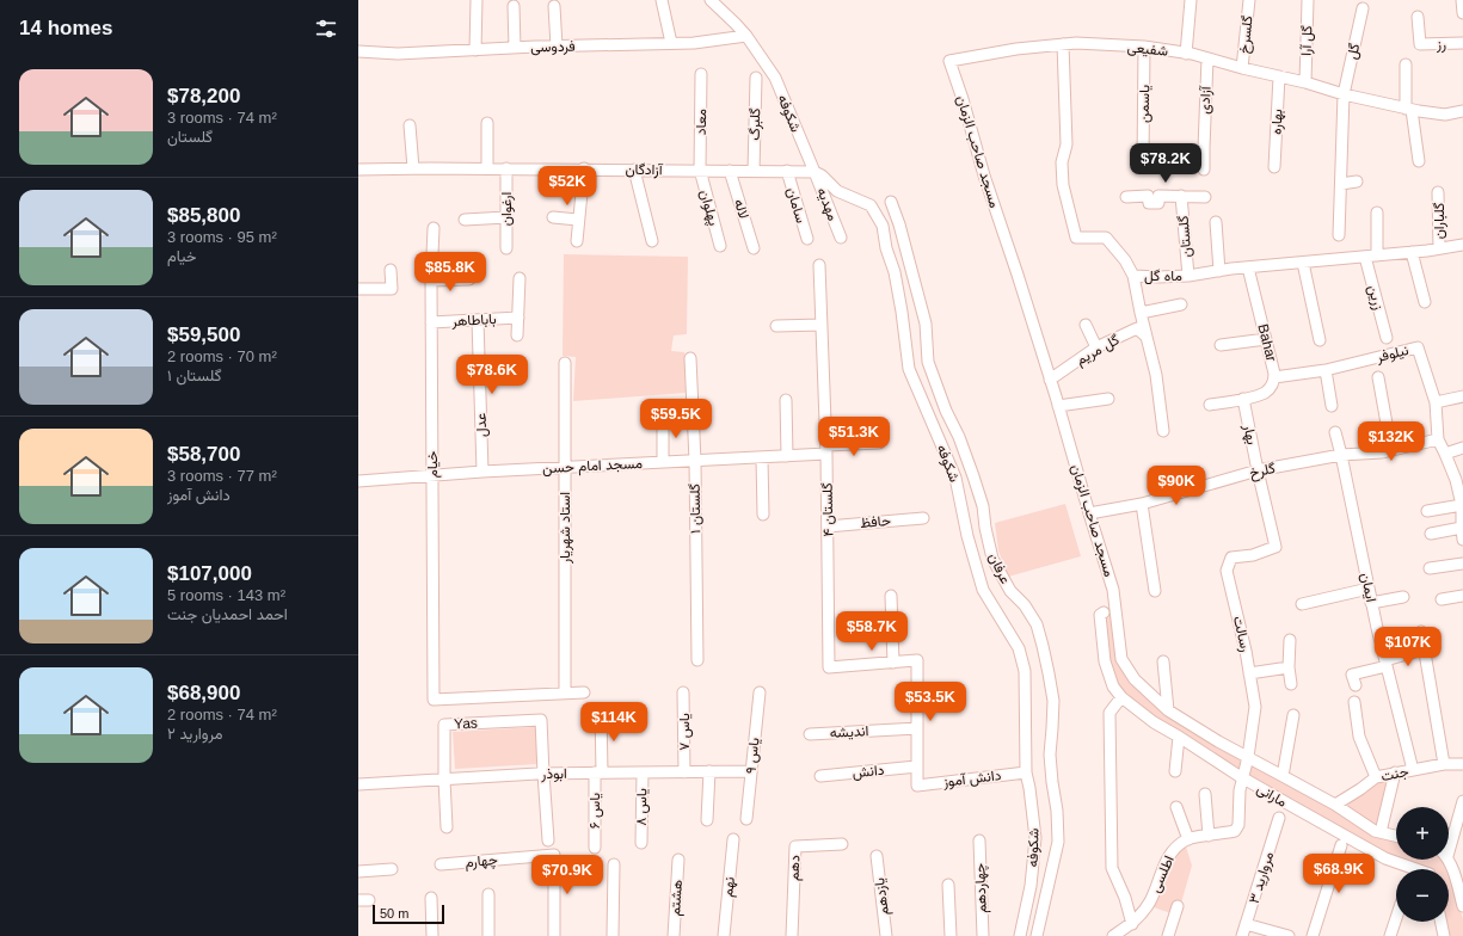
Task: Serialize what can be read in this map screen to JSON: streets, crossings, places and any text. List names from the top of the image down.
{
  "streets": {
    "street": [
      "گلسرخ",
      "گل آرا",
      "رز",
      "فردوسی",
      "شفیعی",
      "گل",
      "آزادی",
      "یاسمن",
      "شکوفه",
      "معاد",
      "بهاره",
      "گلبرگ",
      "مسجد صاحب الزمان",
      "آزادگان",
      "مهدیه",
      "سامان",
      "پهلوان",
      "ارغوان",
      "لاله",
      "گلباران",
      "گلستان",
      "ماه گل",
      "زرین",
      "باباطاهر",
      "Bahar",
      "گل مریم",
      "نیلوفر",
      "عدل",
      "بهار",
      "خیام",
      "مسجد امام حسن",
      "گلرخ",
      "گلستان ۱",
      "گلستان ۴",
      "حافظ",
      "استاد شهریار",
      "عرفان",
      "ایمان",
      "رسالت",
      "Yas",
      "یاس ۷",
      "اندیشه",
      "یاس ۹",
      "دانش",
      "ابوذر",
      "جنت",
      "دانش آموز",
      "مارانی",
      "یاس ۸",
      "یاس ۶",
      "چهارم",
      "دهم",
      "اطلسی",
      "مروارید ۳",
      "نهم",
      "چهاردهم",
      "یازدهم",
      "هشتم"
    ]
  },
  "crossings": [
    ["گلسرخ", "شفیعی"],
    ["گل آرا", "شفیعی"],
    ["فردوسی", "شکوفه"],
    ["شفیعی", "گل"],
    ["شفیعی", "آزادی"],
    ["شفیعی", "یاسمن"],
    ["شفیعی", "بهاره"],
    ["شفیعی", "مسجد صاحب الزمان"],
    ["شفیعی", "ماه گل"],
    ["شکوفه", "آزادگان"],
    ["شکوفه", "مهدیه"],
    ["شکوفه", "دانش آموز"],
    ["معاد", "آزادگان"],
    ["معاد", "پهلوان"],
    ["گلبرگ", "آزادگان"],
    ["مسجد صاحب الزمان", "گل مریم"],
    ["مسجد صاحب الزمان", "گلرخ"],
    ["مسجد صاحب الزمان", "رسالت"],
    ["مسجد صاحب الزمان", "جنت"],
    ["آزادگان", "مهدیه"],
    ["آزادگان", "سامان"],
    ["آزادگان", "پهلوان"],
    ["آزادگان", "ارغوان"],
    ["آزادگان", "لاله"],
    ["گلباران", "ماه گل"],
    ["گلستان", "ماه گل"],
    ["ماه گل", "زرین"],
    ["ماه گل", "Bahar"],
    ["باباطاهر", "عدل"],
    ["باباطاهر", "خیام"],
    ["Bahar", "نیلوفر"],
    ["Bahar", "بهار"],
    ["نیلوفر", "گلرخ"],
    ["عدل", "مسجد امام حسن"],
    ["بهار", "گلرخ"],
    ["بهار", "رسالت"],
    ["خیام", "مسجد امام حسن"],
    ["خیام", "استاد شهریار"],
    ["مسجد امام حسن", "گلستان ۱"],
    ["مسجد امام حسن", "گلستان ۴"],
    ["مسجد امام حسن", "استاد شهریار"],
    ["گلرخ", "ایمان"],
    ["گلستان ۴", "حافظ"],
    ["ایمان", "جنت"],
    ["Yas", "ابوذر"],
    ["یاس ۷", "ابوذر"],
    ["یاس ۹", "ابوذر"],
    ["دانش", "دانش آموز"],
    ["ابوذر", "یاس ۸"],
    ["ابوذر", "یاس ۶"]
  ],
  "scale_bar": "50 m",
  "page": {
    "heading": "14 homes",
    "list": [
      {
        "name": "$78,200",
        "note": "3 rooms · 74 m² · گلستان"
      },
      {
        "name": "$85,800",
        "note": "3 rooms · 95 m² · خیام"
      },
      {
        "name": "$59,500",
        "note": "2 rooms · 70 m² · گلستان ۱"
      },
      {
        "name": "$58,700",
        "note": "3 rooms · 77 m² · دانش آموز"
      },
      {
        "name": "$107,000",
        "note": "5 rooms · 143 m² · احمد احمدیان جنت"
      },
      {
        "name": "$68,900",
        "note": "2 rooms · 74 m² · مروارید ۲"
      }
    ],
    "price": [
      "$78.2K",
      "$52K",
      "$85.8K",
      "$78.6K",
      "$59.5K",
      "$51.3K",
      "$132K",
      "$90K",
      "$58.7K",
      "$107K",
      "$53.5K",
      "$114K",
      "$68.9K",
      "$70.9K"
    ],
    "map_buttons": ["+", "−"],
    "scale": "50 m"
  }
}
